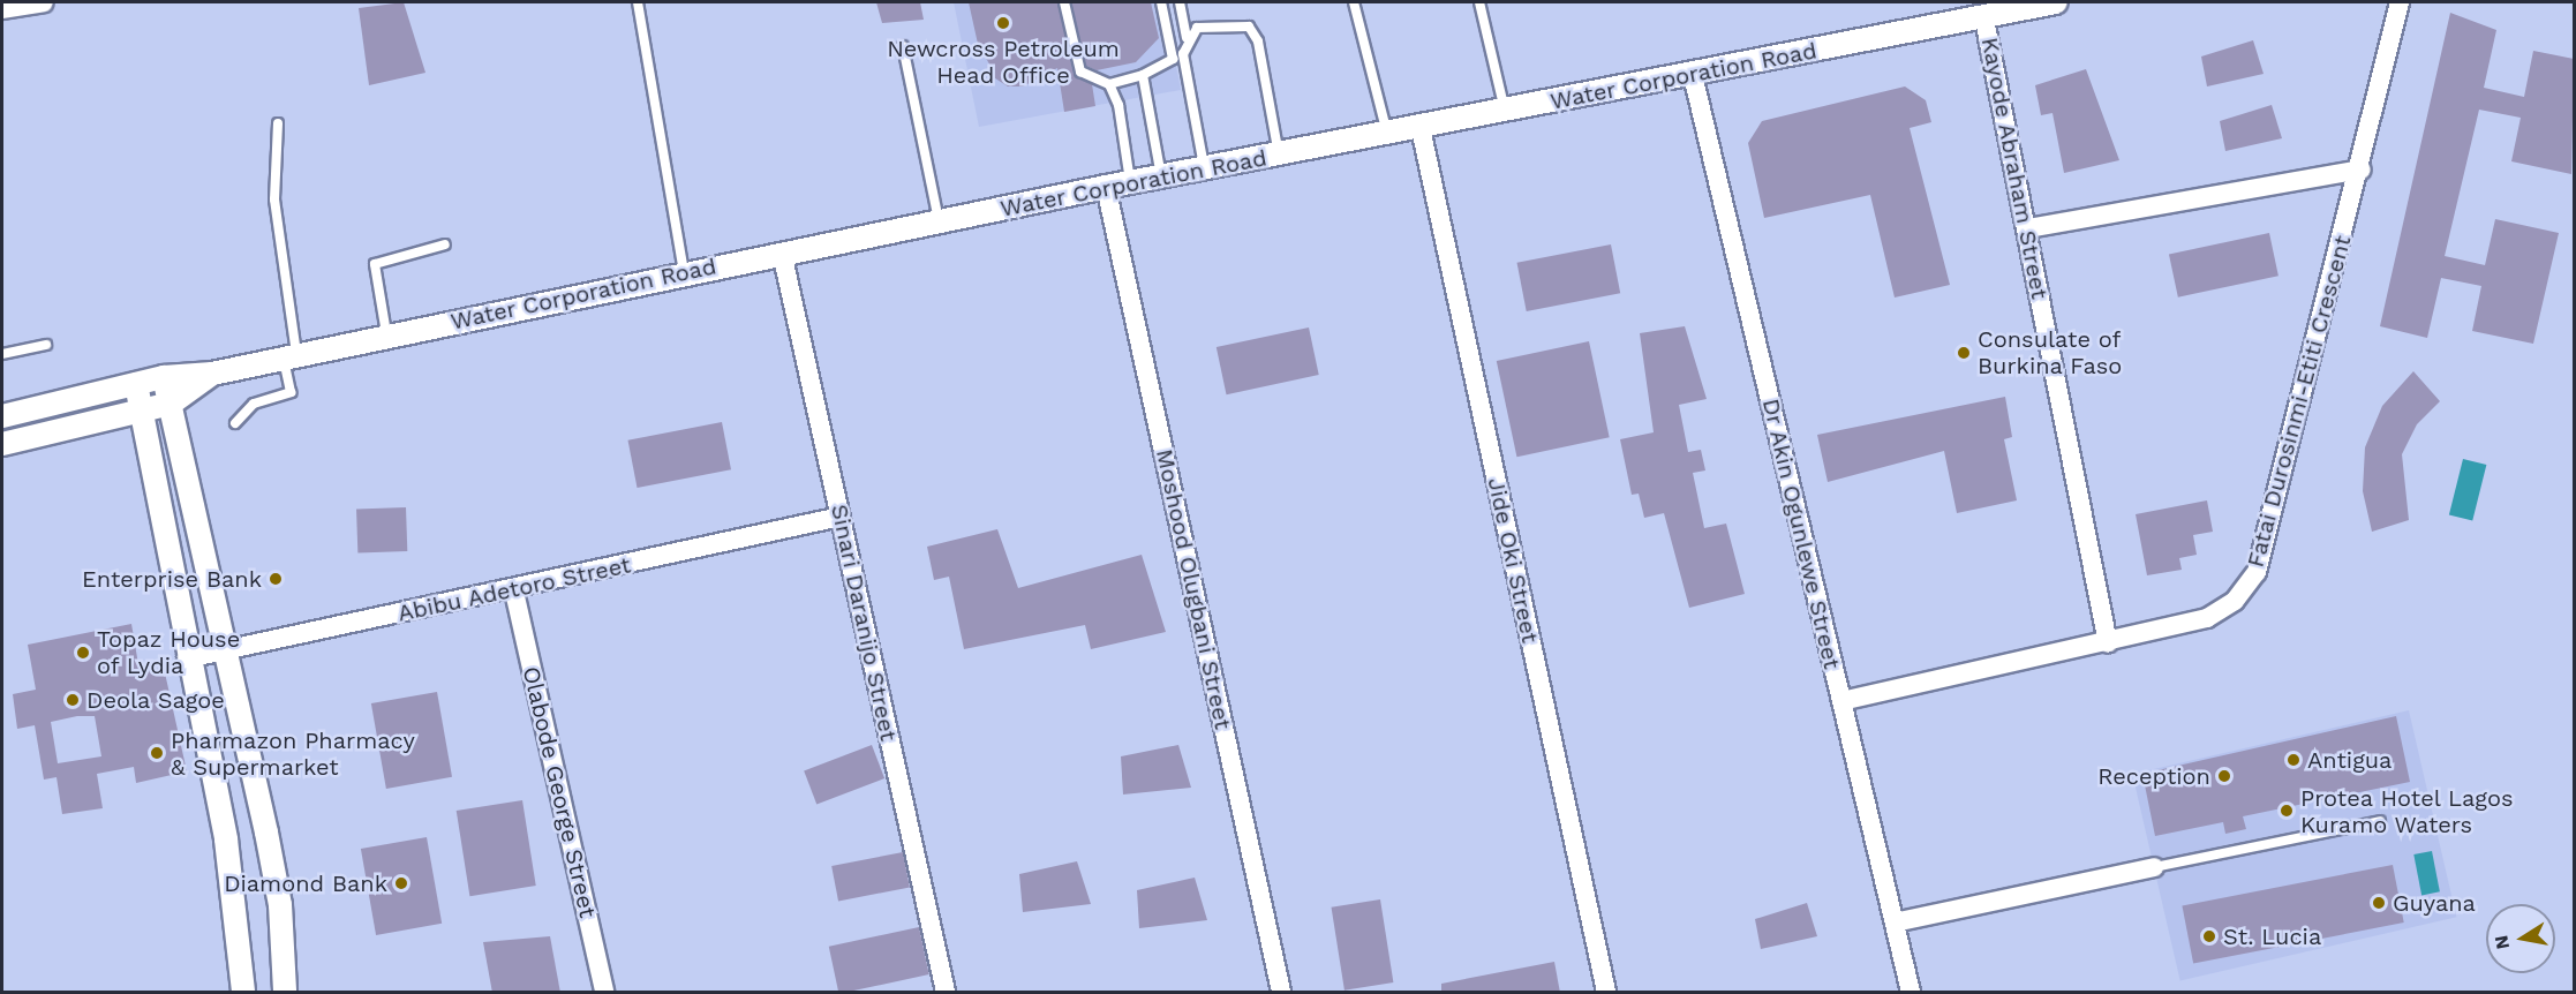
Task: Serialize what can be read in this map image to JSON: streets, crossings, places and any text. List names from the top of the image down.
{
  "streets": {
    "street": [
      "Water Corporation Road",
      "Kayode Abraham Street",
      "Fatai Durosinmi-Etiti Crescent",
      "Dr Akin Ogunlewe Street",
      "Jide Oki Street",
      "Abibu Adetoro Street",
      "Moshood Olugbani Street",
      "Sinari Daranijo Street",
      "Olabode George Street"
    ]
  },
  "crossings": [
    ["Water Corporation Road", "Kayode Abraham Street"],
    ["Water Corporation Road", "Dr Akin Ogunlewe Street"],
    ["Water Corporation Road", "Jide Oki Street"],
    ["Water Corporation Road", "Moshood Olugbani Street"],
    ["Water Corporation Road", "Sinari Daranijo Street"],
    ["Kayode Abraham Street", "Fatai Durosinmi-Etiti Crescent"],
    ["Fatai Durosinmi-Etiti Crescent", "Dr Akin Ogunlewe Street"],
    ["Abibu Adetoro Street", "Sinari Daranijo Street"],
    ["Abibu Adetoro Street", "Olabode George Street"]
  ],
  "places": [
    "Newcross Petroleum Head Office",
    "Consulate of Burkina Faso",
    "Enterprise Bank",
    "Topaz House of Lydia",
    "Deola Sagoe",
    "Pharmazon Pharmacy & Supermarket",
    "Antigua",
    "Reception",
    "Protea Hotel Lagos Kuramo Waters",
    "Diamond Bank",
    "Guyana",
    "St. Lucia"
  ],
  "north": "left"
}
